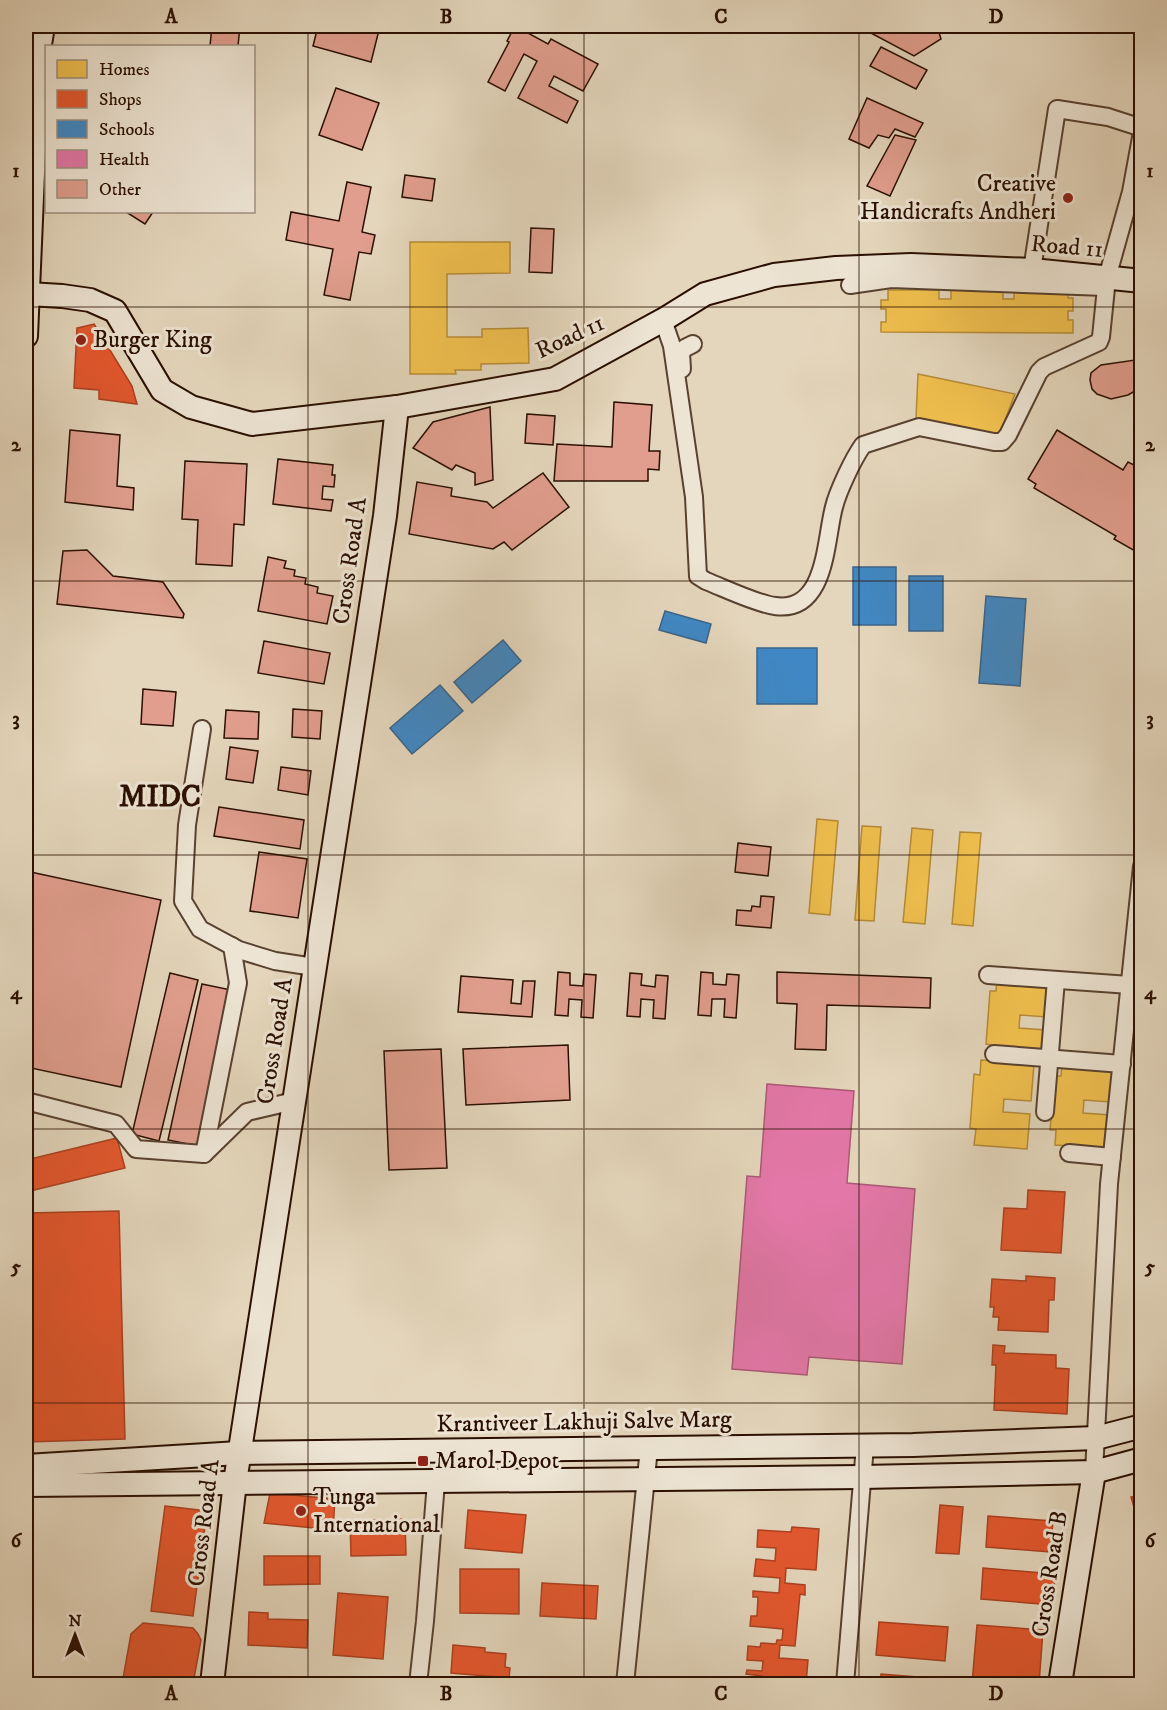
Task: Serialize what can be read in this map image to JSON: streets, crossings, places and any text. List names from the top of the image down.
{
  "streets": {
    "street": [
      "Road 11",
      "Cross Road A",
      "Krantiveer Lakhuji Salve Marg",
      "Cross Road B"
    ]
  },
  "crossings": [
    ["Road 11", "Cross Road A"],
    ["Cross Road A", "Krantiveer Lakhuji Salve Marg"]
  ],
  "districts": ["MIDC"],
  "places": {
    "other": ["Creative Handicrafts Andheri", "Burger King", "Tunga International"],
    "transit": ["Marol Depot"]
  },
  "legend": [
    "Homes",
    "Shops",
    "Schools",
    "Health",
    "Other"
  ],
  "north": "top",
  "grid": {
    "columns": [
      "A",
      "B",
      "C",
      "D"
    ],
    "rows": [
      "1",
      "2",
      "3",
      "4",
      "5",
      "6"
    ]
  }
}
